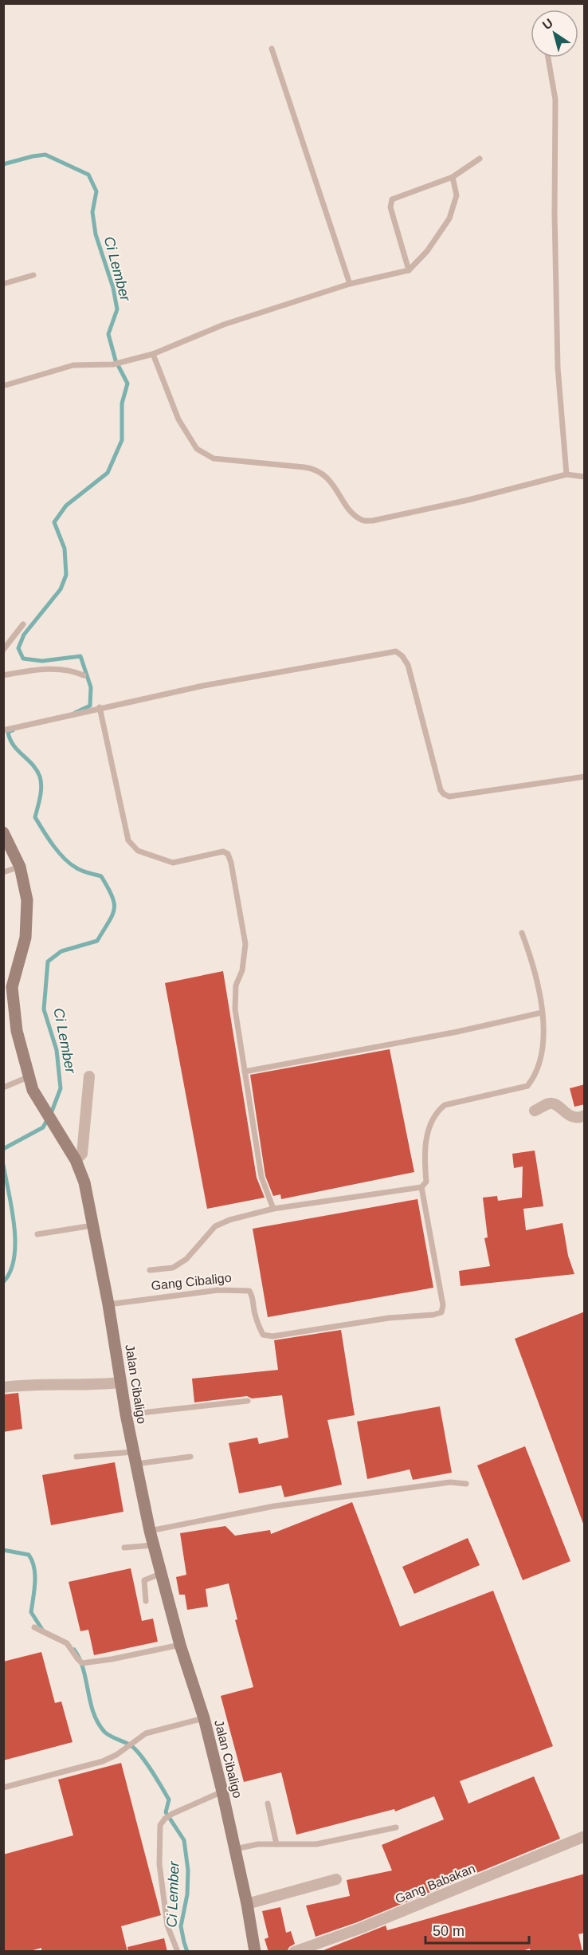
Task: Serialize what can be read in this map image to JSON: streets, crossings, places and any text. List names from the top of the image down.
{
  "streets": {
    "main road": ["Jalan Cibaligo"],
    "street": ["Gang Babakan"],
    "lane": ["Gang Cibaligo"]
  },
  "crossings": [
    ["Gang Cibaligo", "Jalan Cibaligo"]
  ],
  "water": ["Ci Lember"],
  "scale_bar": "50 m",
  "north": "top left"
}
